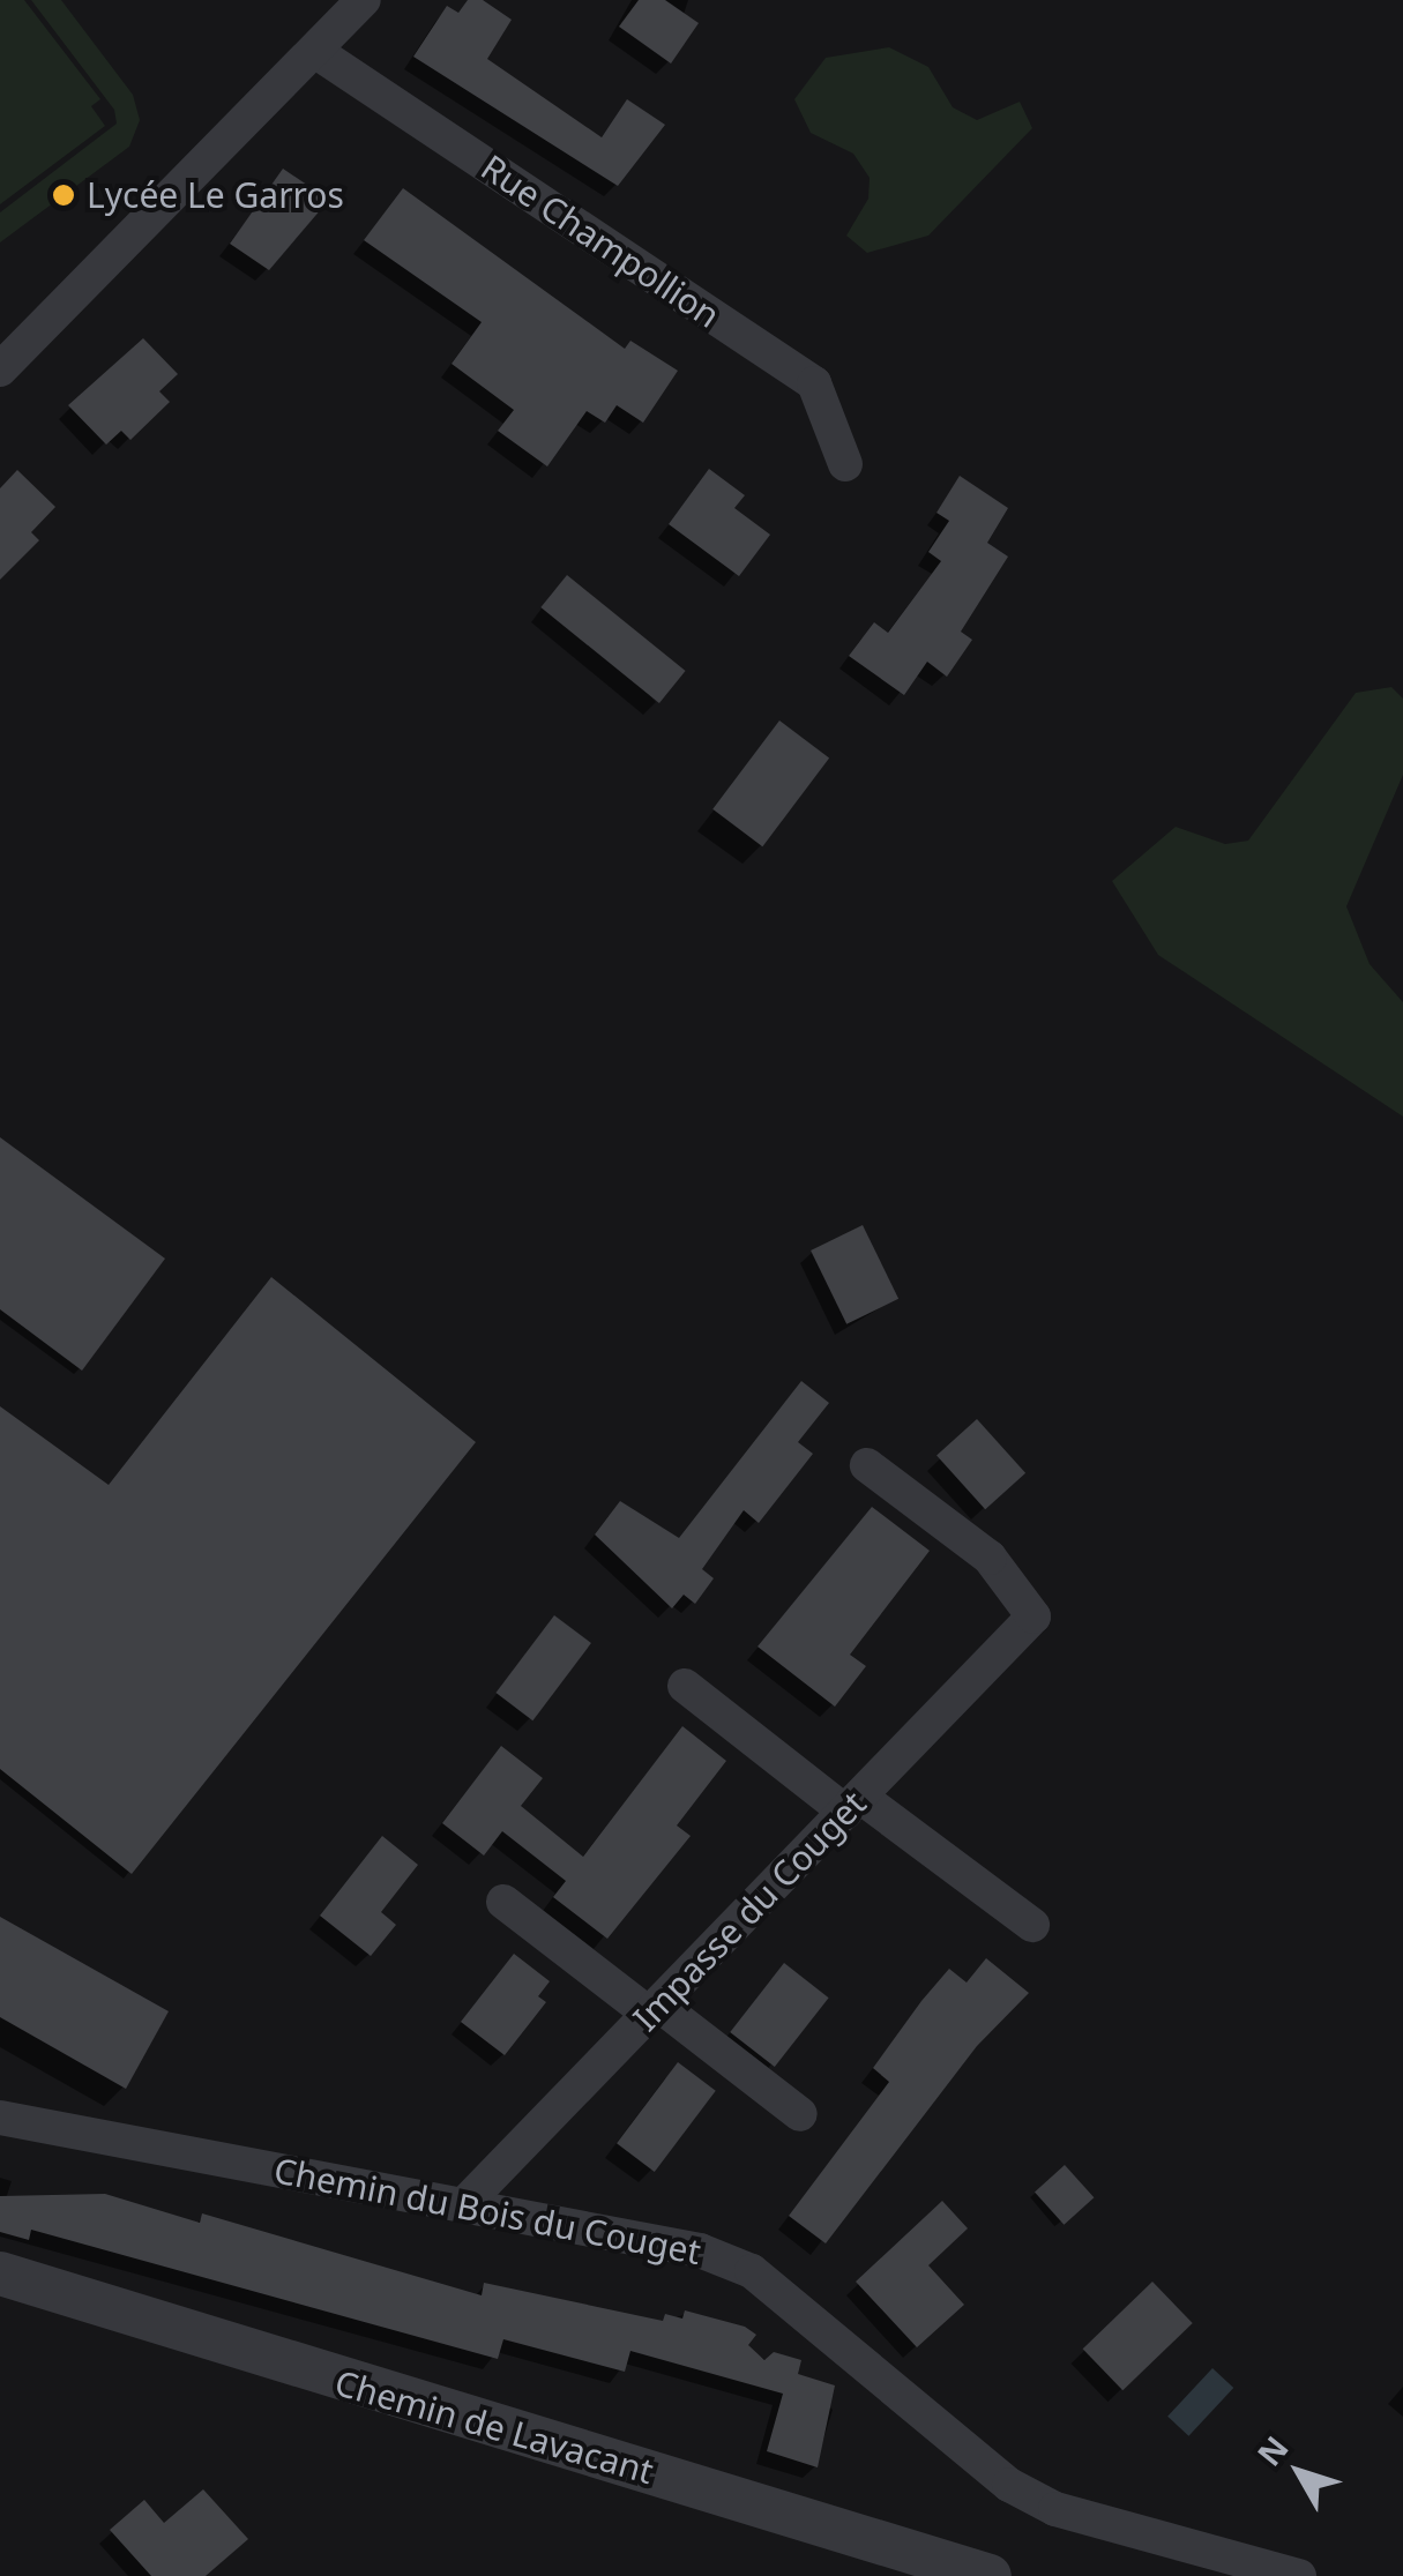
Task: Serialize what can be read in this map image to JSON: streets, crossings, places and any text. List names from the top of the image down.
{
  "streets": {
    "street": [
      "Rue Champollion",
      "Impasse du Couget",
      "Chemin du Bois du Couget",
      "Chemin de Lavacant"
    ]
  },
  "crossings": [
    ["Impasse du Couget", "Chemin du Bois du Couget"]
  ],
  "places": ["Lycée Le Garros"],
  "north": "top left"
}
